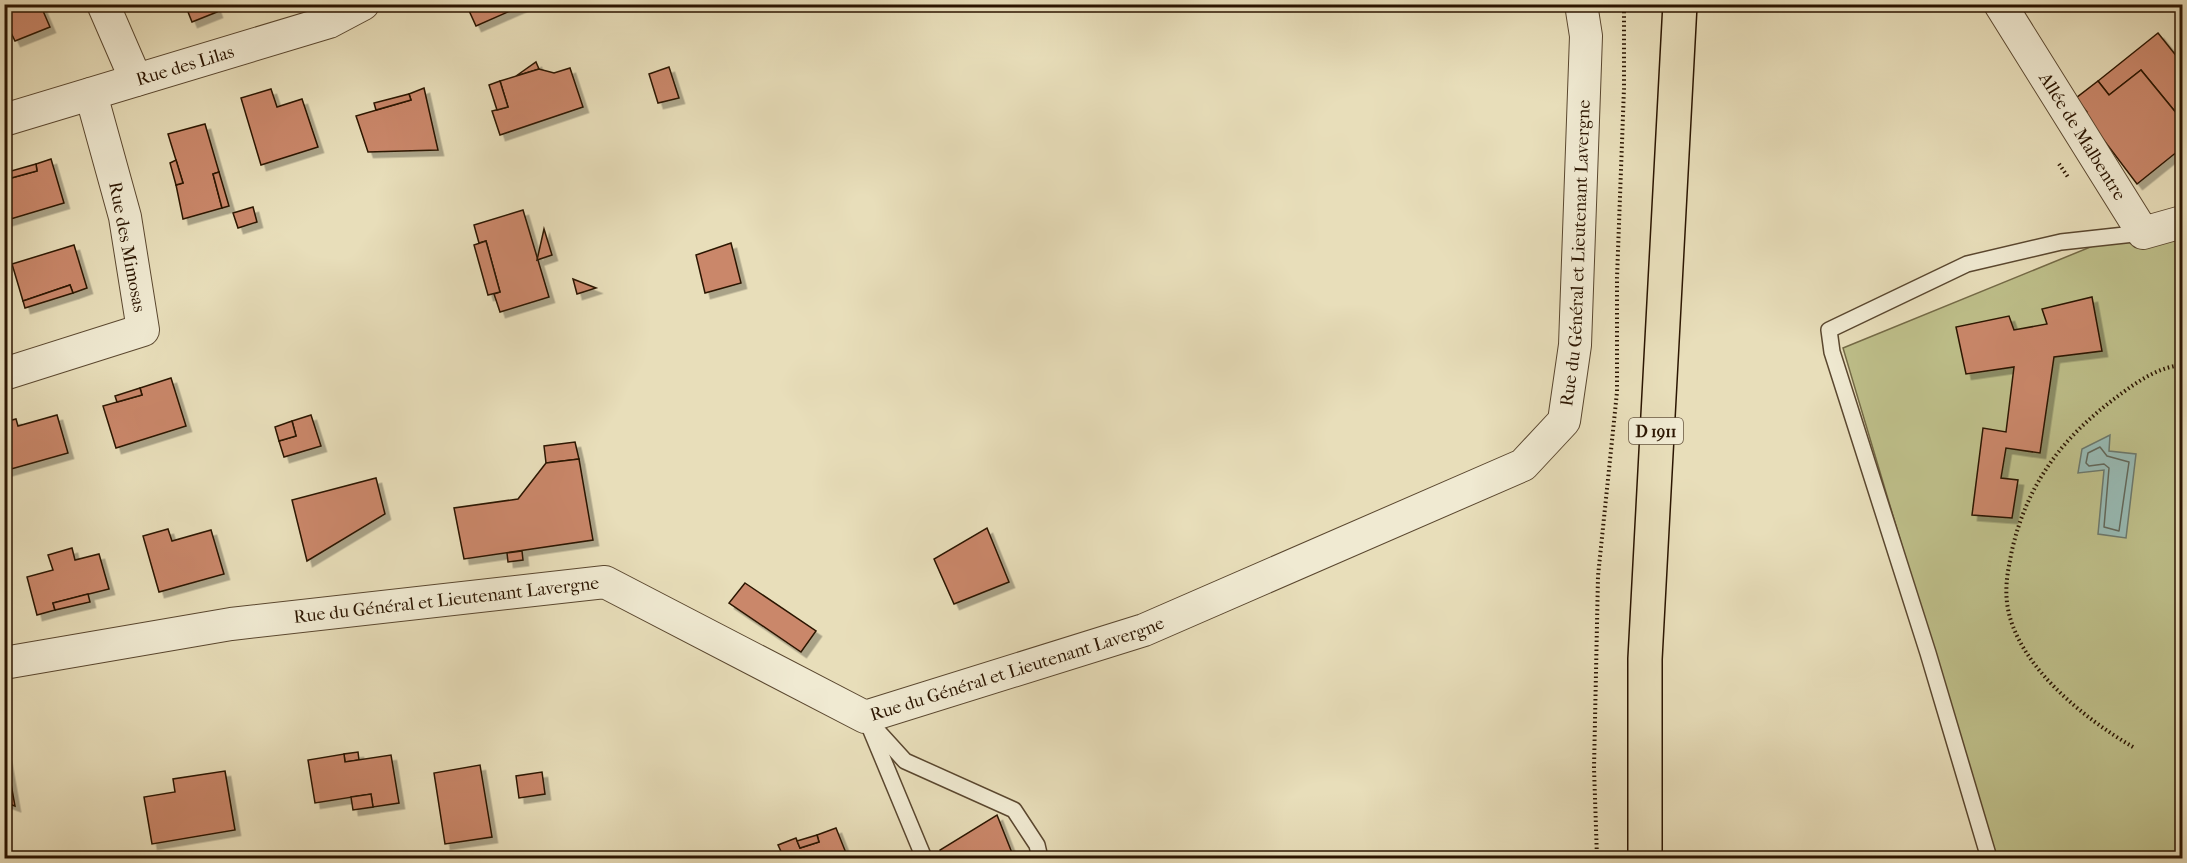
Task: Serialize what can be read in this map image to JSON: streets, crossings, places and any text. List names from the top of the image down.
{
  "streets": {
    "main road": ["D 1911"],
    "street": [
      "Rue des Lilas",
      "Allée de Malbentre",
      "Rue des Mimosas",
      "Rue du Général et Lieutenant Lavergne"
    ]
  },
  "crossings": [
    ["Rue des Lilas", "Rue des Mimosas"]
  ]
}
